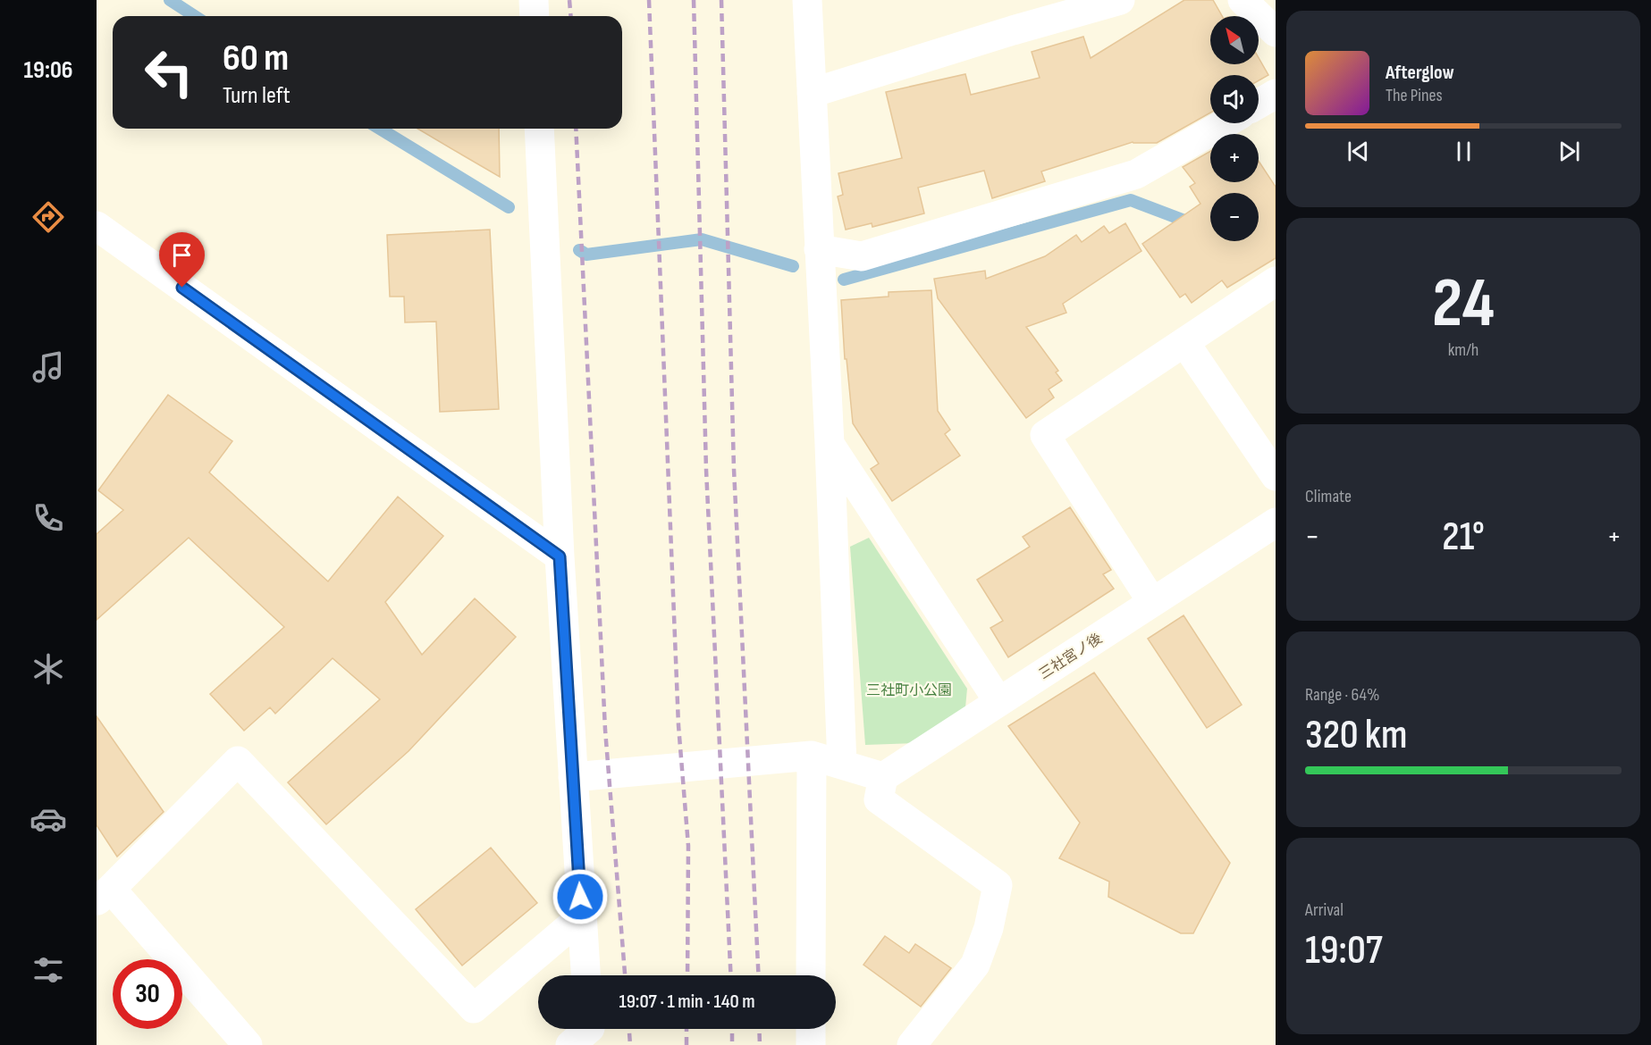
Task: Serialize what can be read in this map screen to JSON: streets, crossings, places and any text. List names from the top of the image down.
{
  "streets": {
    "street": ["三社宮ノ後"]
  },
  "parks": ["三社町小公園"],
  "north": "top left",
  "page": {
    "tabs": "19:06",
    "map_buttons": ["+", "−"],
    "turn": ["60 m", "Turn left"],
    "song": ["Afterglow", "The Pines"],
    "tile": [
      ["24", "km/h"],
      "Climate",
      ["Range · 64%", "320 km"],
      ["Arrival", "19:07"]
    ],
    "heat": ["−", "21°", "+"],
    "limit": "30",
    "trip": "19:07 · 1 min · 140 m"
  }
}
